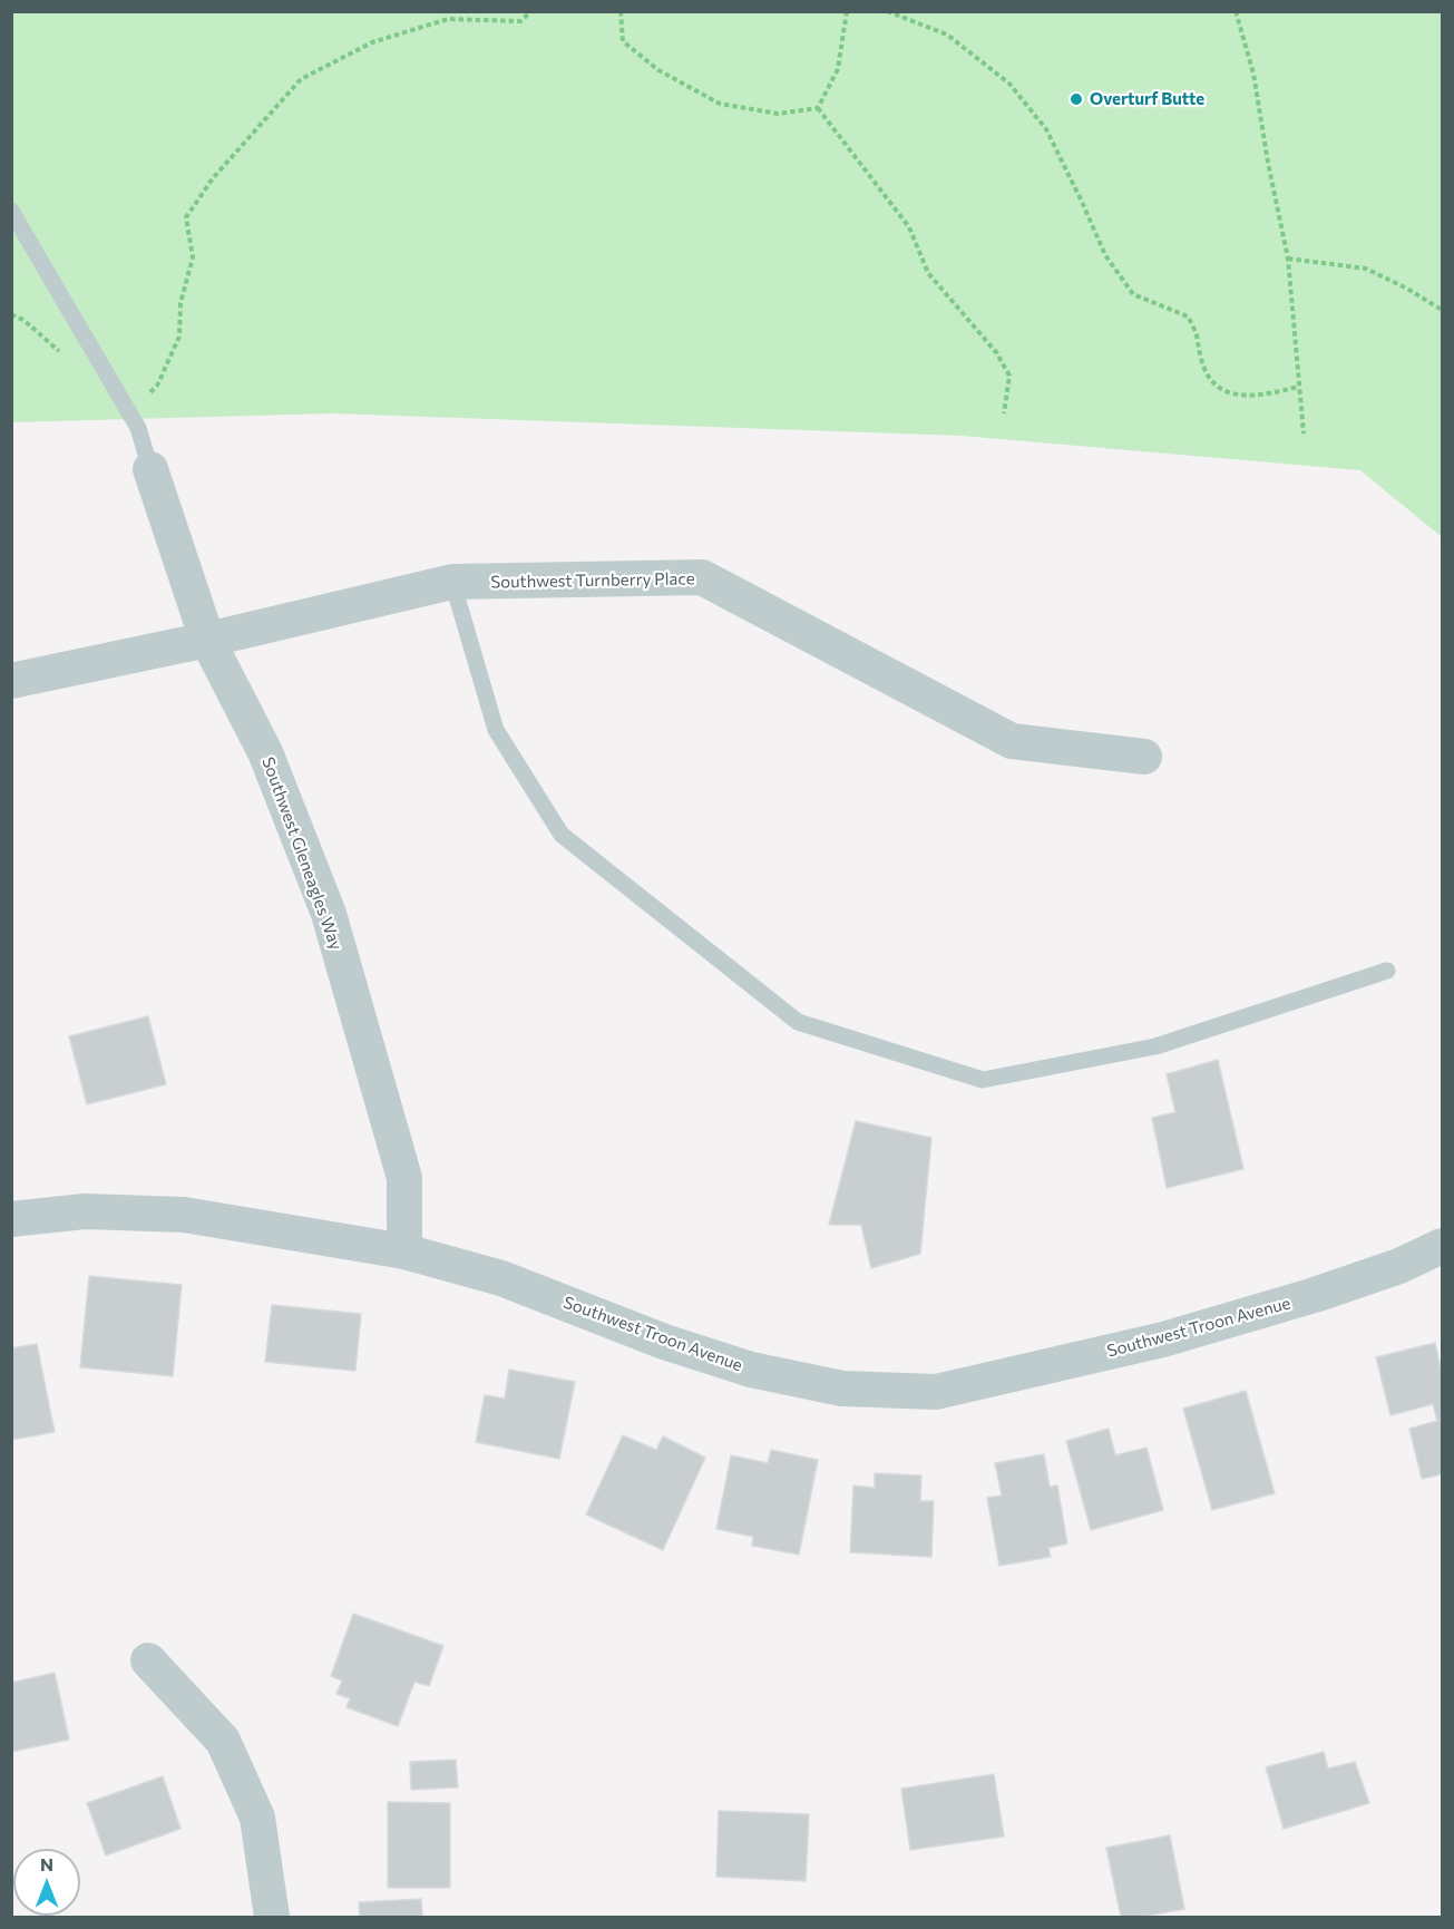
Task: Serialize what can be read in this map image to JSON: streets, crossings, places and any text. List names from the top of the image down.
{
  "streets": {
    "street": ["Southwest Turnberry Place", "Southwest Gleneagles Way", "Southwest Troon Avenue"]
  },
  "crossings": [
    ["Southwest Turnberry Place", "Southwest Gleneagles Way"],
    ["Southwest Gleneagles Way", "Southwest Troon Avenue"]
  ],
  "places": ["Overturf Butte"],
  "north": "top"
}
